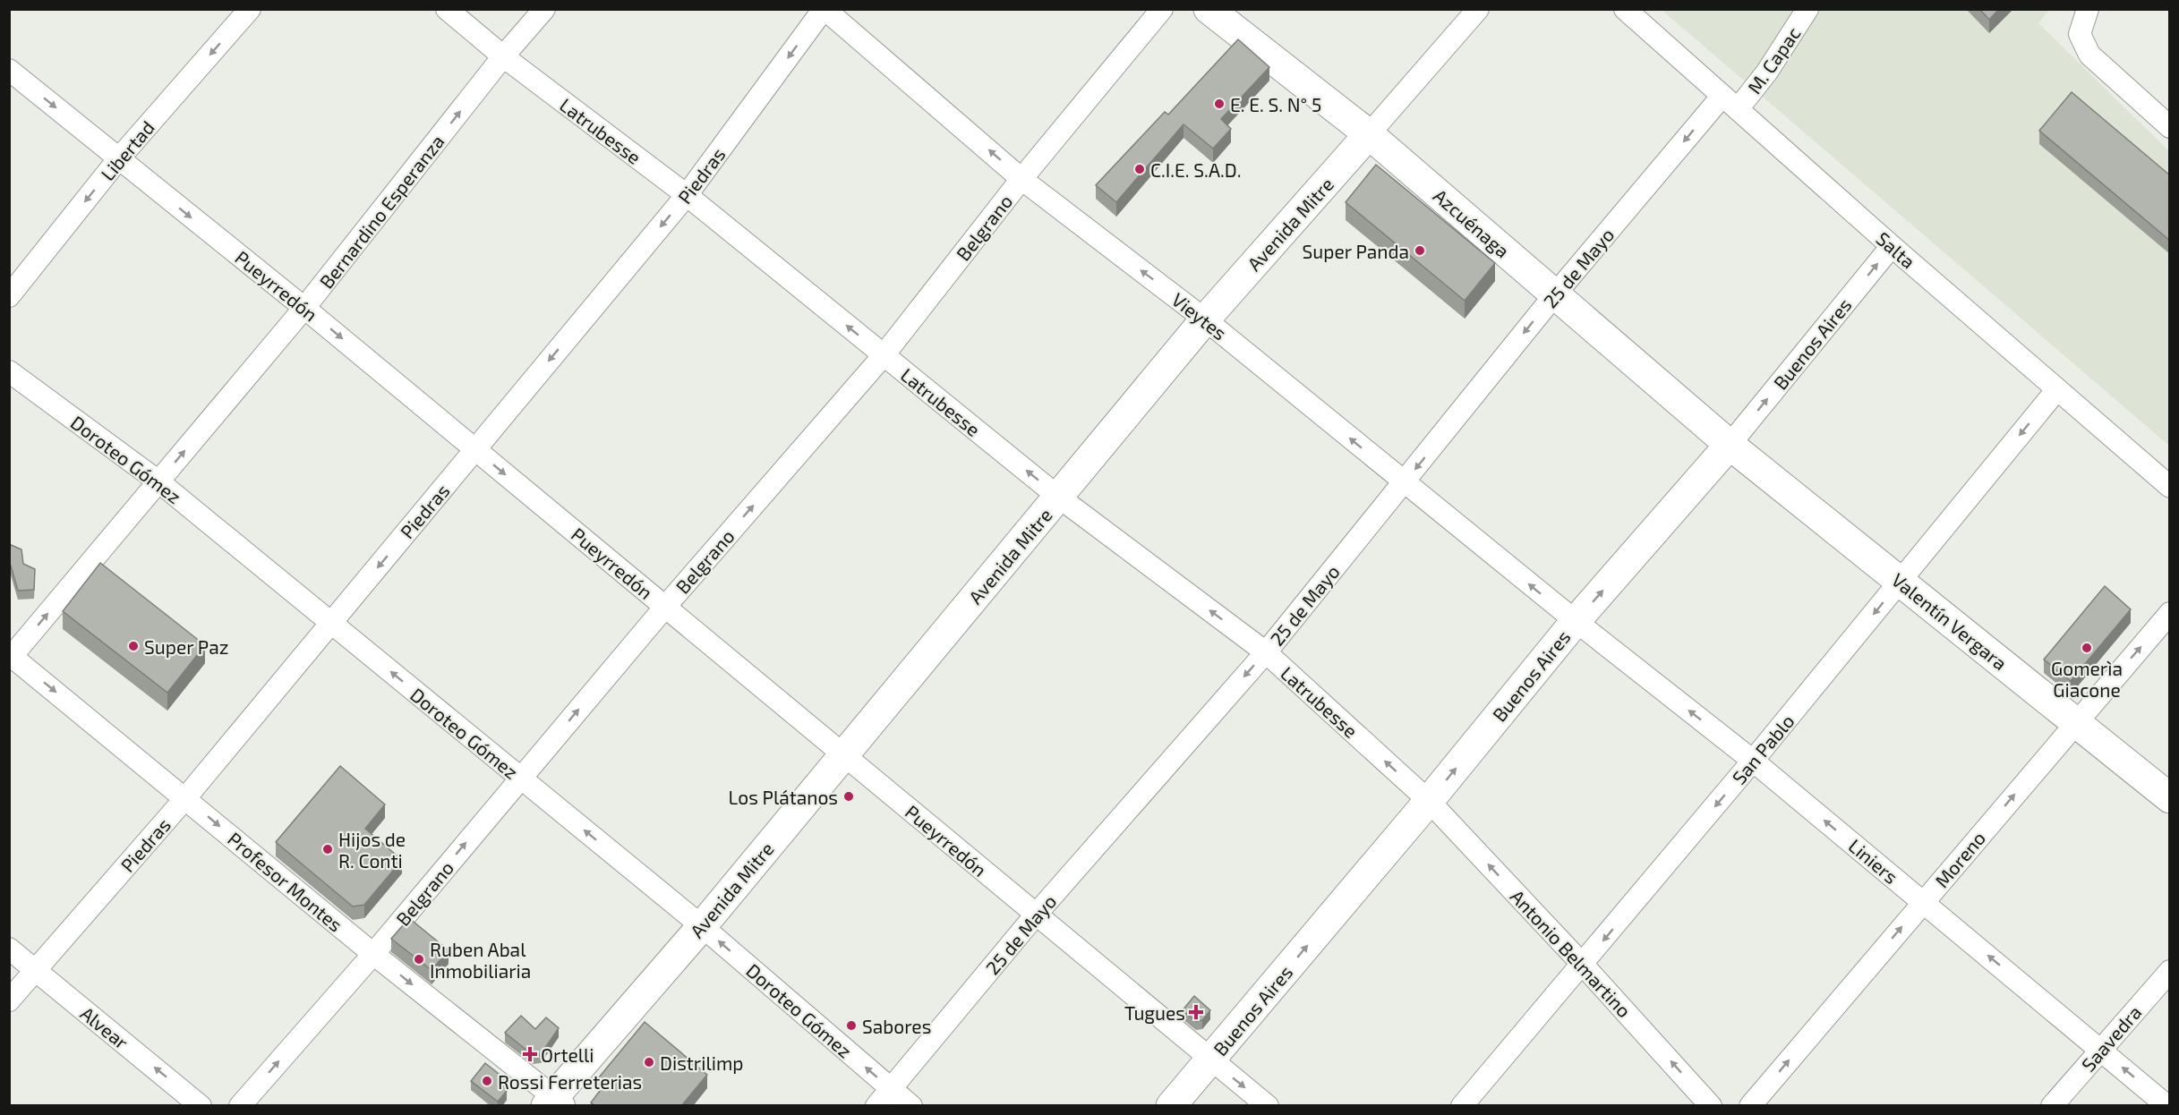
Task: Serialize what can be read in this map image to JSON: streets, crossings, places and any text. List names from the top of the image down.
{
  "streets": {
    "street": [
      "M. Capac",
      "Latrubesse",
      "Libertad",
      "Piedras",
      "Bernardino Esperanza",
      "Azcuénaga",
      "Avenida Mitre",
      "Belgrano",
      "Salta",
      "25 de Mayo",
      "Pueyrredón",
      "Vieytes",
      "Buenos Aires",
      "Doroteo Gómez",
      "Valentín Vergara",
      "San Pablo",
      "Moreno",
      "Liniers",
      "Profesor Montes",
      "Antonio Belmartino",
      "Alvear",
      "Saavedra"
    ]
  },
  "crossings": [
    ["M. Capac", "Salta"],
    ["M. Capac", "25 de Mayo"],
    ["Latrubesse", "Piedras"],
    ["Latrubesse", "Bernardino Esperanza"],
    ["Latrubesse", "Avenida Mitre"],
    ["Latrubesse", "Belgrano"],
    ["Latrubesse", "25 de Mayo"],
    ["Latrubesse", "Buenos Aires"],
    ["Latrubesse", "Antonio Belmartino"],
    ["Libertad", "Pueyrredón"],
    ["Piedras", "Pueyrredón"],
    ["Piedras", "Vieytes"],
    ["Piedras", "Doroteo Gómez"],
    ["Piedras", "Profesor Montes"],
    ["Piedras", "Alvear"],
    ["Bernardino Esperanza", "Pueyrredón"],
    ["Bernardino Esperanza", "Doroteo Gómez"],
    ["Bernardino Esperanza", "Profesor Montes"],
    ["Azcuénaga", "Avenida Mitre"],
    ["Azcuénaga", "25 de Mayo"],
    ["Azcuénaga", "Buenos Aires"],
    ["Azcuénaga", "Valentín Vergara"],
    ["Avenida Mitre", "Pueyrredón"],
    ["Avenida Mitre", "Vieytes"],
    ["Avenida Mitre", "Doroteo Gómez"],
    ["Avenida Mitre", "Profesor Montes"],
    ["Belgrano", "Pueyrredón"],
    ["Belgrano", "Vieytes"],
    ["Belgrano", "Doroteo Gómez"],
    ["Belgrano", "Profesor Montes"],
    ["Salta", "25 de Mayo"],
    ["Salta", "Buenos Aires"],
    ["Salta", "San Pablo"],
    ["25 de Mayo", "Pueyrredón"],
    ["25 de Mayo", "Vieytes"],
    ["25 de Mayo", "Doroteo Gómez"],
    ["Pueyrredón", "Buenos Aires"],
    ["Vieytes", "Buenos Aires"],
    ["Vieytes", "Liniers"],
    ["Buenos Aires", "Valentín Vergara"],
    ["Buenos Aires", "Liniers"],
    ["Buenos Aires", "Antonio Belmartino"],
    ["Valentín Vergara", "San Pablo"],
    ["Valentín Vergara", "Moreno"],
    ["San Pablo", "Liniers"],
    ["San Pablo", "Antonio Belmartino"],
    ["Moreno", "Liniers"],
    ["Liniers", "Saavedra"]
  ],
  "one_way": [
    "Latrubesse",
    "Libertad",
    "Piedras",
    "Bernardino Esperanza",
    "Belgrano",
    "25 de Mayo",
    "Pueyrredón",
    "Vieytes",
    "Buenos Aires",
    "Doroteo Gómez",
    "San Pablo",
    "Moreno",
    "Liniers",
    "Profesor Montes",
    "Antonio Belmartino",
    "Alvear"
  ],
  "places": {
    "other": [
      "E. E. S. N° 5",
      "C.I.E. S.A.D.",
      "Super Panda",
      "Super Paz",
      "Gomerìa Giacone",
      "Los Plátanos",
      "Hijos de R. Conti",
      "Ruben Abal Inmobiliaria",
      "Sabores",
      "Distrilimp",
      "Rossi Ferreterias"
    ],
    "health": ["Tugues", "Ortelli"]
  }
}
